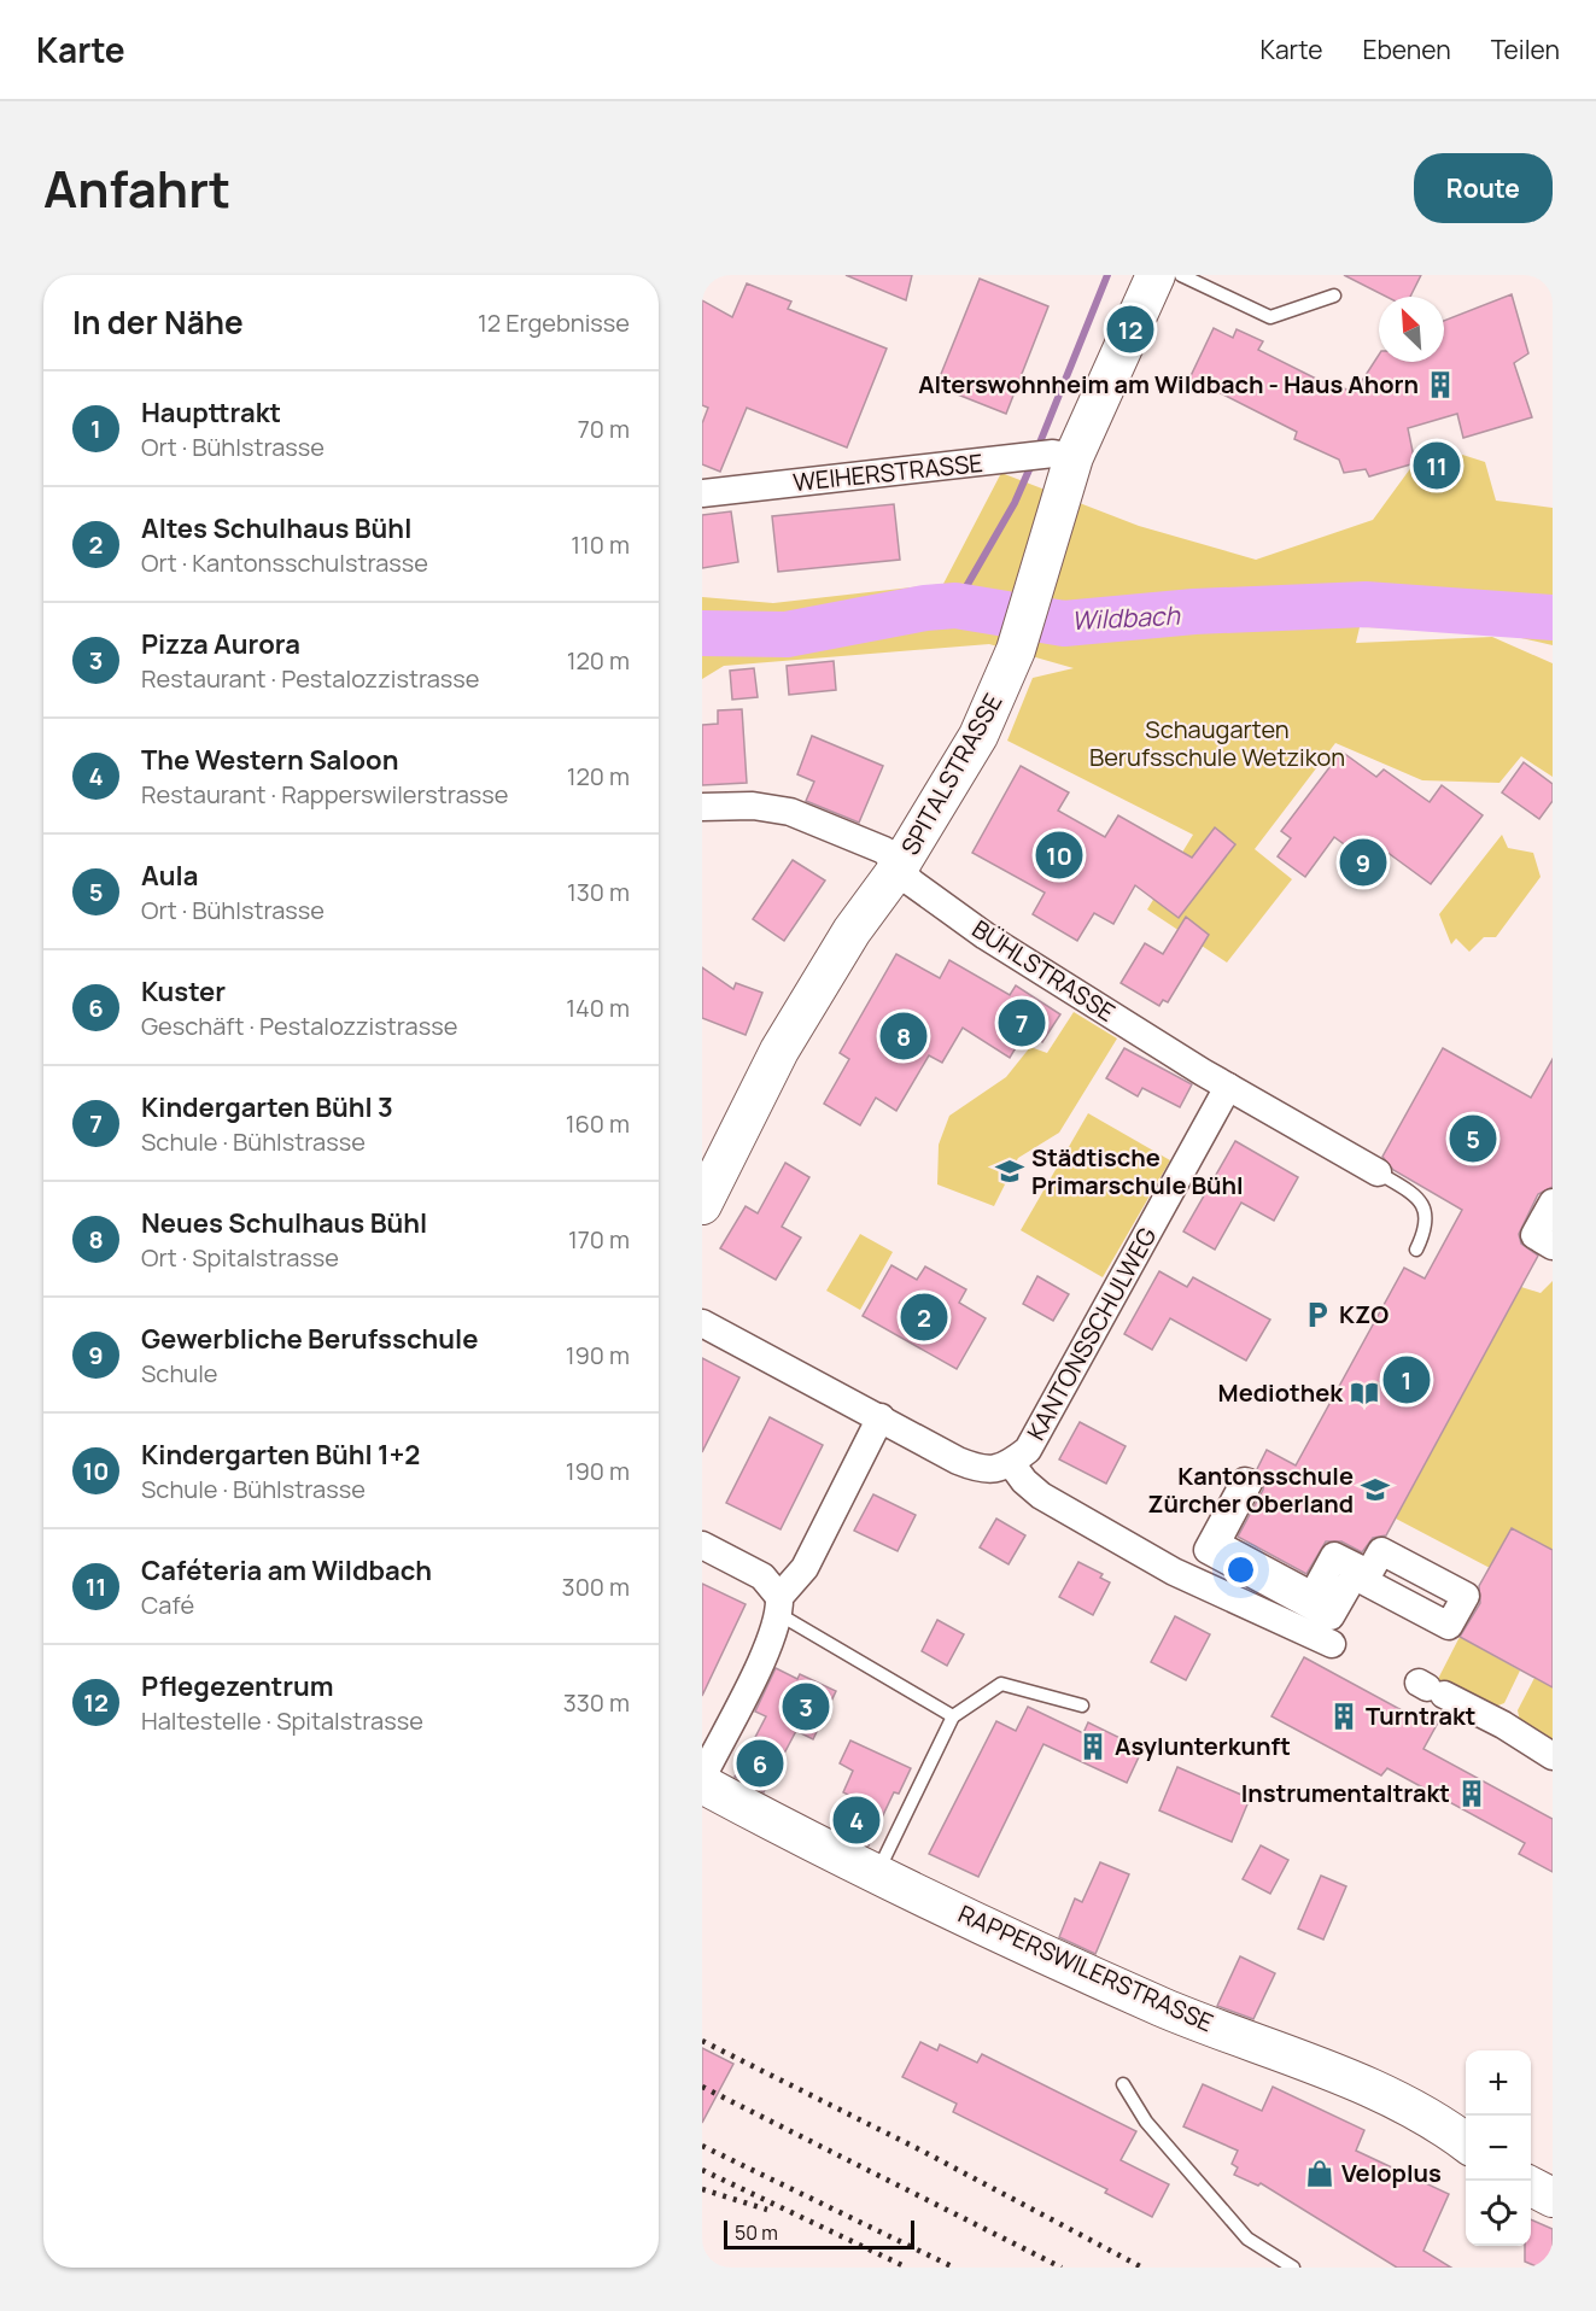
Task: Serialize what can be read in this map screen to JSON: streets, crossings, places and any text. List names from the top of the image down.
{
  "streets": {
    "main road": ["SPITALSTRASSE", "RAPPERSWILERSTRASSE"],
    "street": ["WEIHERSTRASSE", "BÜHLSTRASSE", "KANTONSSCHULWEG"]
  },
  "crossings": [
    ["WEIHERSTRASSE", "SPITALSTRASSE"],
    ["SPITALSTRASSE", "BÜHLSTRASSE"],
    ["BÜHLSTRASSE", "KANTONSSCHULWEG"]
  ],
  "water": ["Wildbach"],
  "parks": ["Schaugarten Berufsschule Wetzikon"],
  "places": {
    "building": [
      "Alterswohnheim am Wildbach - Haus Ahorn",
      "Turntrakt",
      "Asylunterkunft",
      "Instrumentaltrakt"
    ],
    "school or university": ["Städtische Primarschule Bühl", "Kantonsschule Zürcher Oberland"],
    "parking": ["KZO"],
    "library": ["Mediothek"],
    "shop": ["Veloplus"]
  },
  "scale_bar": "50 m",
  "north": "top left",
  "page": {
    "header": "Karte",
    "nav": ["Karte", "Ebenen", "Teilen"],
    "title": "Anfahrt",
    "buttons": "Route",
    "heading": ["In der Nähe", "12 Ergebnisse"],
    "pins": [
      "12",
      "11",
      "10",
      "9",
      "7",
      "8",
      "5",
      "2",
      "1",
      "3",
      "6",
      "4"
    ],
    "list": [
      {
        "mark": "1",
        "name": "Haupttrakt",
        "note": "Ort · Bühlstrasse",
        "value": "70 m"
      },
      {
        "mark": "2",
        "name": "Altes Schulhaus Bühl",
        "note": "Ort · Kantonsschulstrasse",
        "value": "110 m"
      },
      {
        "mark": "3",
        "name": "Pizza Aurora",
        "note": "Restaurant · Pestalozzistrasse",
        "value": "120 m"
      },
      {
        "mark": "4",
        "name": "The Western Saloon",
        "note": "Restaurant · Rapperswilerstrasse",
        "value": "120 m"
      },
      {
        "mark": "5",
        "name": "Aula",
        "note": "Ort · Bühlstrasse",
        "value": "130 m"
      },
      {
        "mark": "6",
        "name": "Kuster",
        "note": "Geschäft · Pestalozzistrasse",
        "value": "140 m"
      },
      {
        "mark": "7",
        "name": "Kindergarten Bühl 3",
        "note": "Schule · Bühlstrasse",
        "value": "160 m"
      },
      {
        "mark": "8",
        "name": "Neues Schulhaus Bühl",
        "note": "Ort · Spitalstrasse",
        "value": "170 m"
      },
      {
        "mark": "9",
        "name": "Gewerbliche Berufsschule",
        "note": "Schule",
        "value": "190 m"
      },
      {
        "mark": "10",
        "name": "Kindergarten Bühl 1+2",
        "note": "Schule · Bühlstrasse",
        "value": "190 m"
      },
      {
        "mark": "11",
        "name": "Caféteria am Wildbach",
        "note": "Café",
        "value": "300 m"
      },
      {
        "mark": "12",
        "name": "Pflegezentrum",
        "note": "Haltestelle · Spitalstrasse",
        "value": "330 m"
      }
    ],
    "map_buttons": ["+", "−"],
    "scale": "50 m"
  }
}
